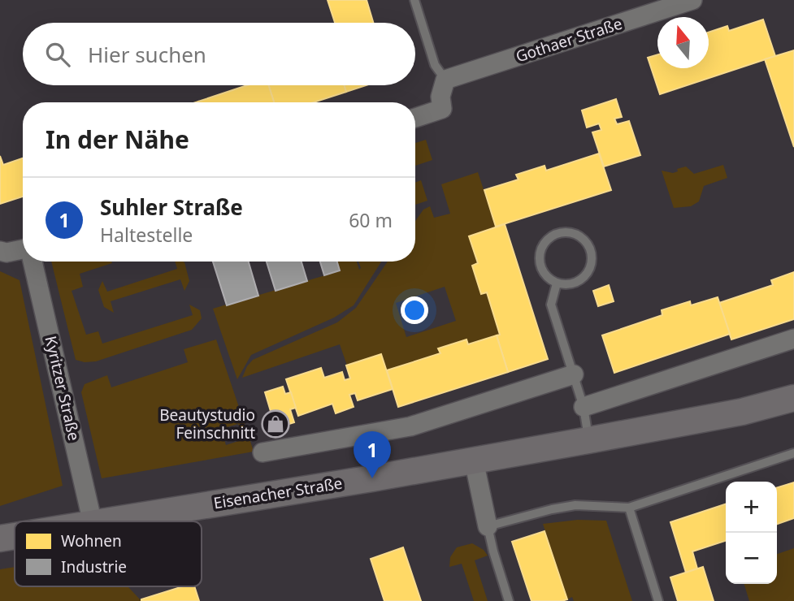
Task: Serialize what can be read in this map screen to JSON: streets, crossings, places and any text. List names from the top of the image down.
{
  "streets": {
    "street": ["Gothaer Straße", "Kyritzer Straße", "Eisenacher Straße"]
  },
  "places": {
    "shop": ["Beautystudio Feinschnitt"]
  },
  "legend": ["Wohnen", "Industrie"],
  "north": "top",
  "page": {
    "search": "Hier suchen",
    "heading": "In der Nähe",
    "list": [
      {
        "mark": "1",
        "name": "Suhler Straße",
        "note": "Haltestelle",
        "value": "60 m"
      }
    ],
    "pins": "1",
    "map_buttons": ["+", "−"]
  }
}
